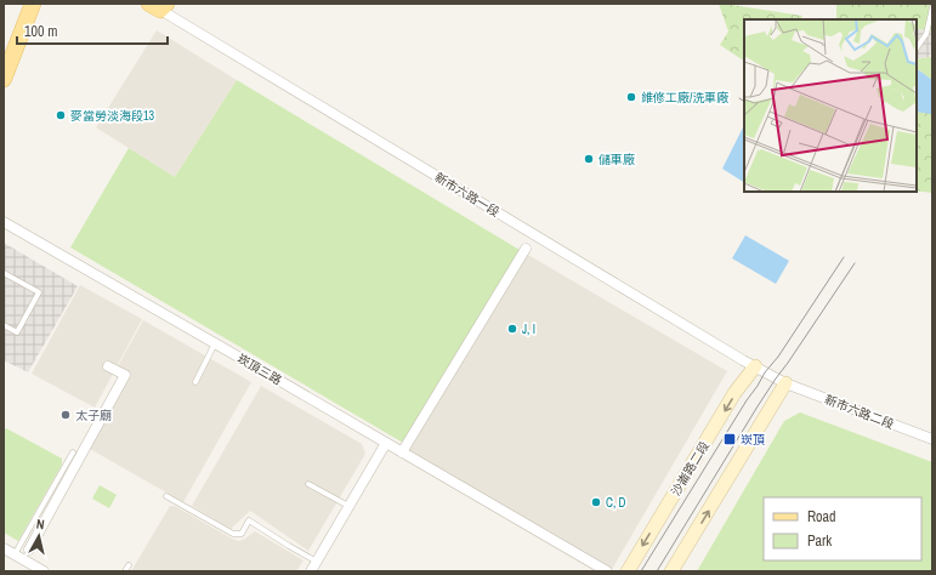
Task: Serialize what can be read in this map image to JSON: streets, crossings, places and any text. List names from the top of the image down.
{
  "streets": {
    "street": [
      "新市六路一段",
      "崁頂三路",
      "新市六路二段",
      "沙崙路二段"
    ]
  },
  "crossings": [
    ["新市六路一段", "新市六路二段"],
    ["新市六路一段", "沙崙路二段"]
  ],
  "places": {
    "other": [
      "維修工廠/洗車廠",
      "麥當勞淡海段13",
      "儲車廠",
      "J, I",
      "太子廟",
      "C, D"
    ],
    "transit": ["崁頂"]
  },
  "legend": ["Road", "Park"],
  "scale_bar": "100 m",
  "north": "top"
}
